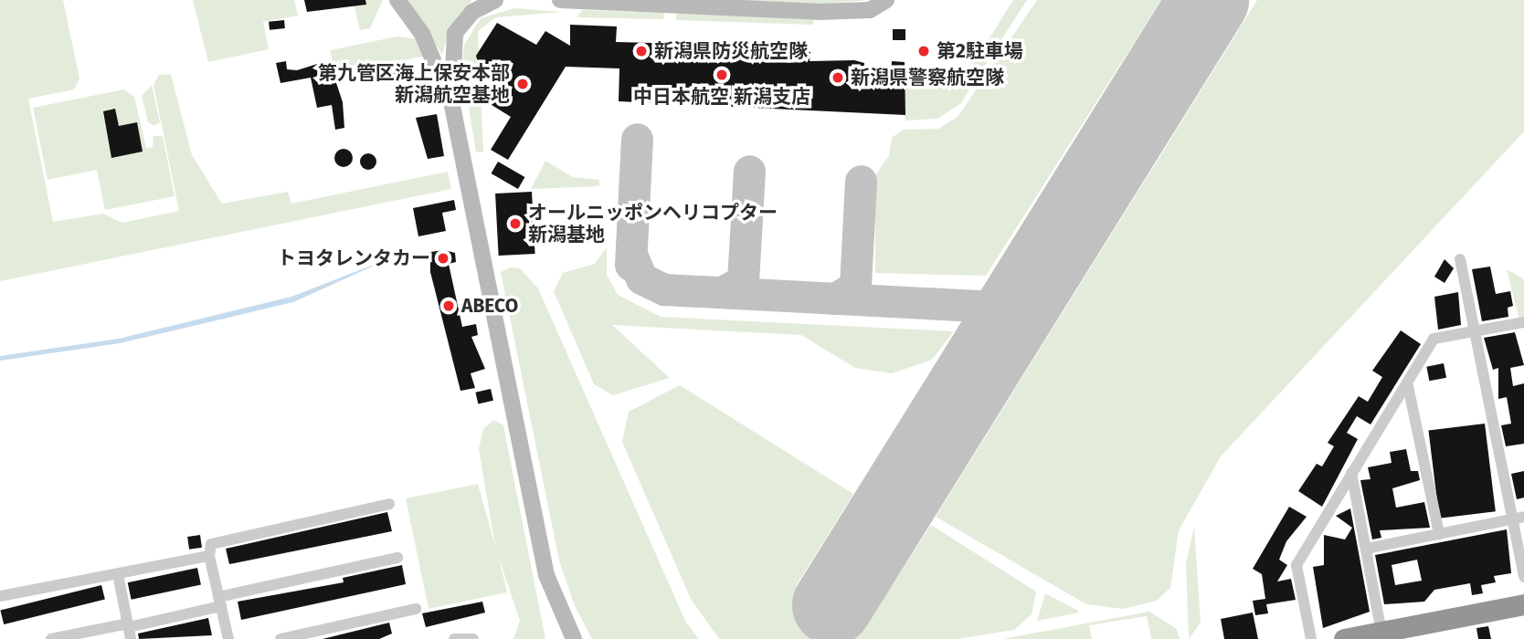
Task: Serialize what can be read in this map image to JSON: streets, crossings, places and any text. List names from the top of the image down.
{
  "places": [
    "新潟県防災航空隊",
    "第2駐車場",
    "中日本航空 新潟支店",
    "新潟県警察航空隊",
    "第九管区海上保安本部 新潟航空基地",
    "オールニッポンヘリコプター 新潟基地",
    "トヨタレンタカー",
    "ABECO"
  ]
}
